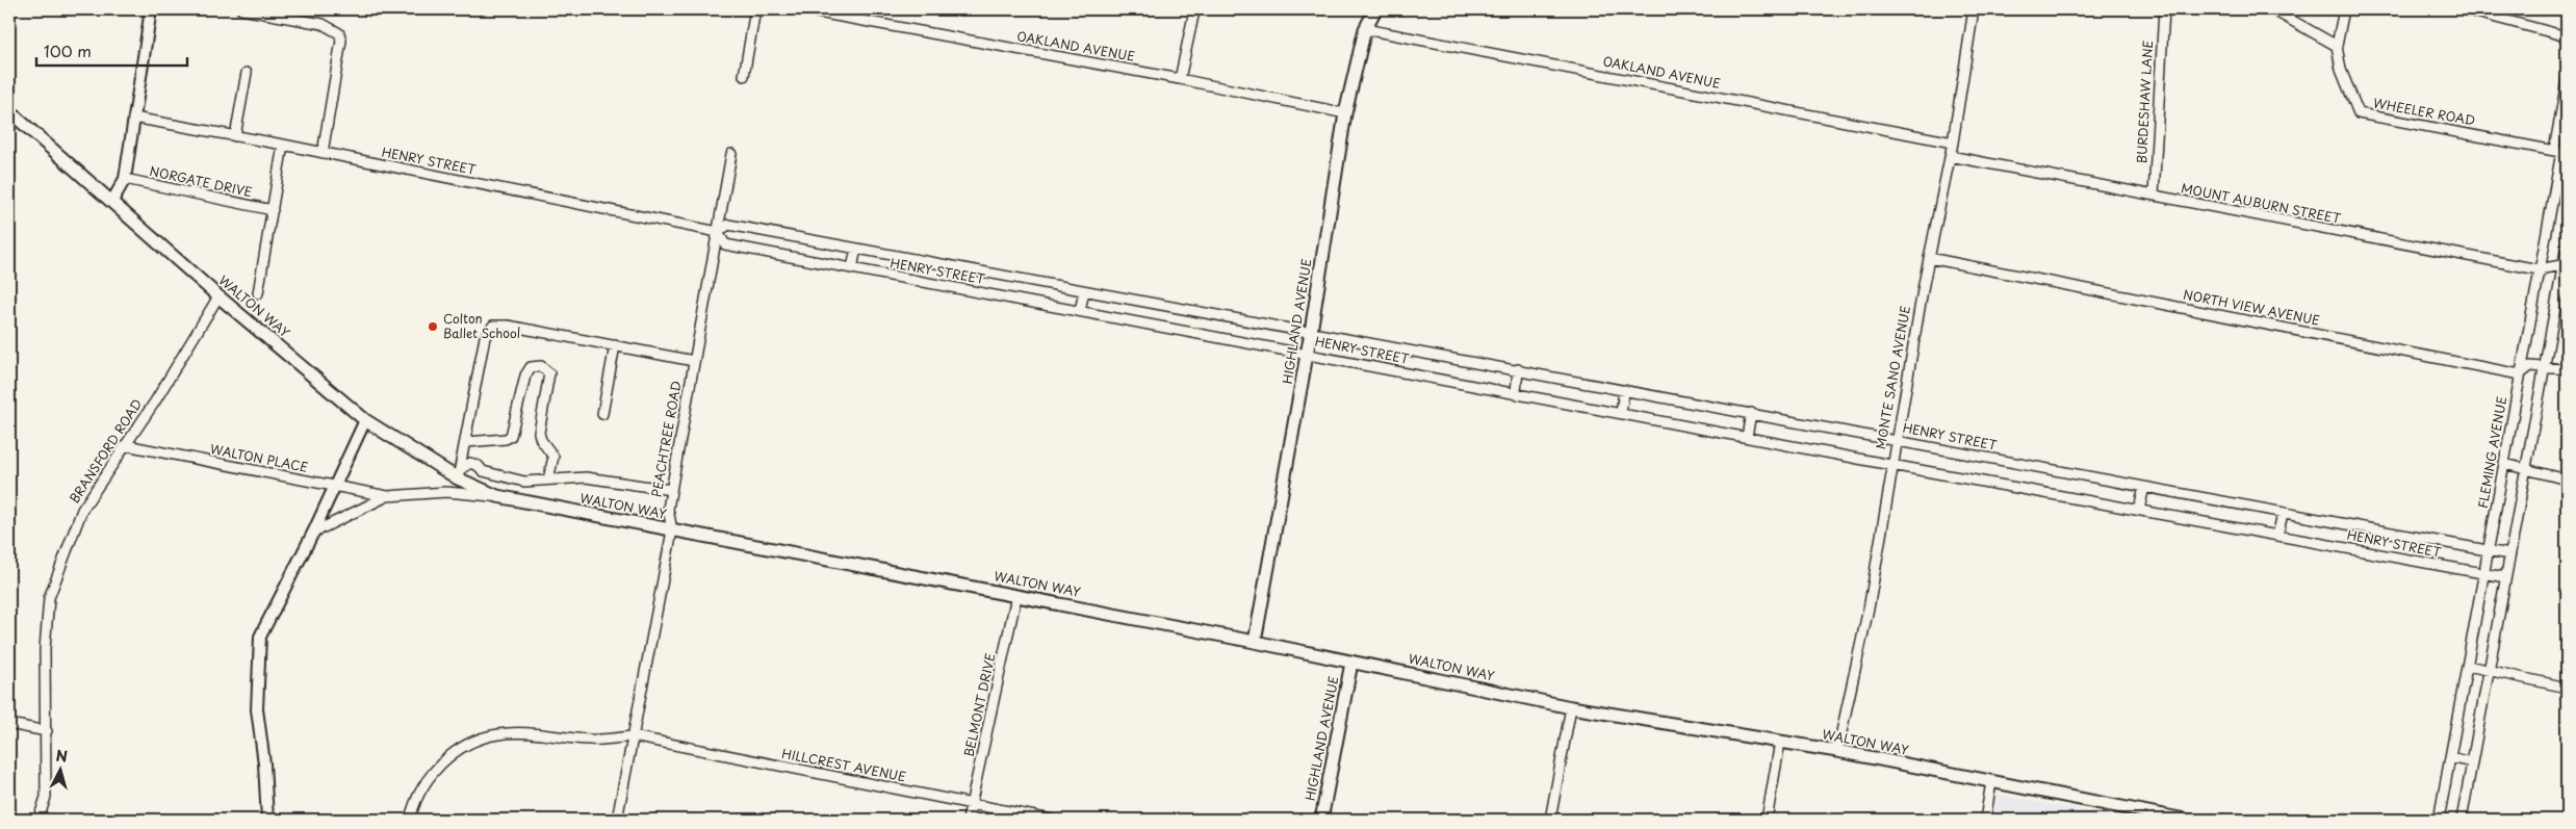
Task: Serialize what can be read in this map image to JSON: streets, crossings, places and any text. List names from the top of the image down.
{
  "streets": {
    "main road": ["WALTON WAY", "HIGHLAND AVENUE"],
    "street": [
      "OAKLAND AVENUE",
      "BURDESHAW LANE",
      "WHEELER ROAD",
      "HENRY STREET",
      "NORGATE DRIVE",
      "MOUNT AUBURN STREET",
      "NORTH VIEW AVENUE",
      "MONTE SANO AVENUE",
      "PEACHTREE ROAD",
      "BRANSFORD ROAD",
      "FLEMING AVENUE",
      "WALTON PLACE",
      "BELMONT DRIVE",
      "HILLCREST AVENUE"
    ]
  },
  "crossings": [
    ["OAKLAND AVENUE", "HIGHLAND AVENUE"],
    ["OAKLAND AVENUE", "MONTE SANO AVENUE"],
    ["BURDESHAW LANE", "MOUNT AUBURN STREET"],
    ["WHEELER ROAD", "FLEMING AVENUE"],
    ["HENRY STREET", "HIGHLAND AVENUE"],
    ["HENRY STREET", "MONTE SANO AVENUE"],
    ["HENRY STREET", "PEACHTREE ROAD"],
    ["HENRY STREET", "FLEMING AVENUE"],
    ["MOUNT AUBURN STREET", "MONTE SANO AVENUE"],
    ["MOUNT AUBURN STREET", "FLEMING AVENUE"],
    ["WALTON WAY", "HIGHLAND AVENUE"],
    ["WALTON WAY", "MONTE SANO AVENUE"],
    ["WALTON WAY", "PEACHTREE ROAD"],
    ["WALTON WAY", "BRANSFORD ROAD"],
    ["WALTON WAY", "BELMONT DRIVE"],
    ["NORTH VIEW AVENUE", "MONTE SANO AVENUE"],
    ["NORTH VIEW AVENUE", "FLEMING AVENUE"],
    ["PEACHTREE ROAD", "HILLCREST AVENUE"],
    ["BRANSFORD ROAD", "WALTON PLACE"],
    ["BELMONT DRIVE", "HILLCREST AVENUE"]
  ],
  "places": ["Colton Ballet School"],
  "scale_bar": "100 m",
  "north": "top"
}
